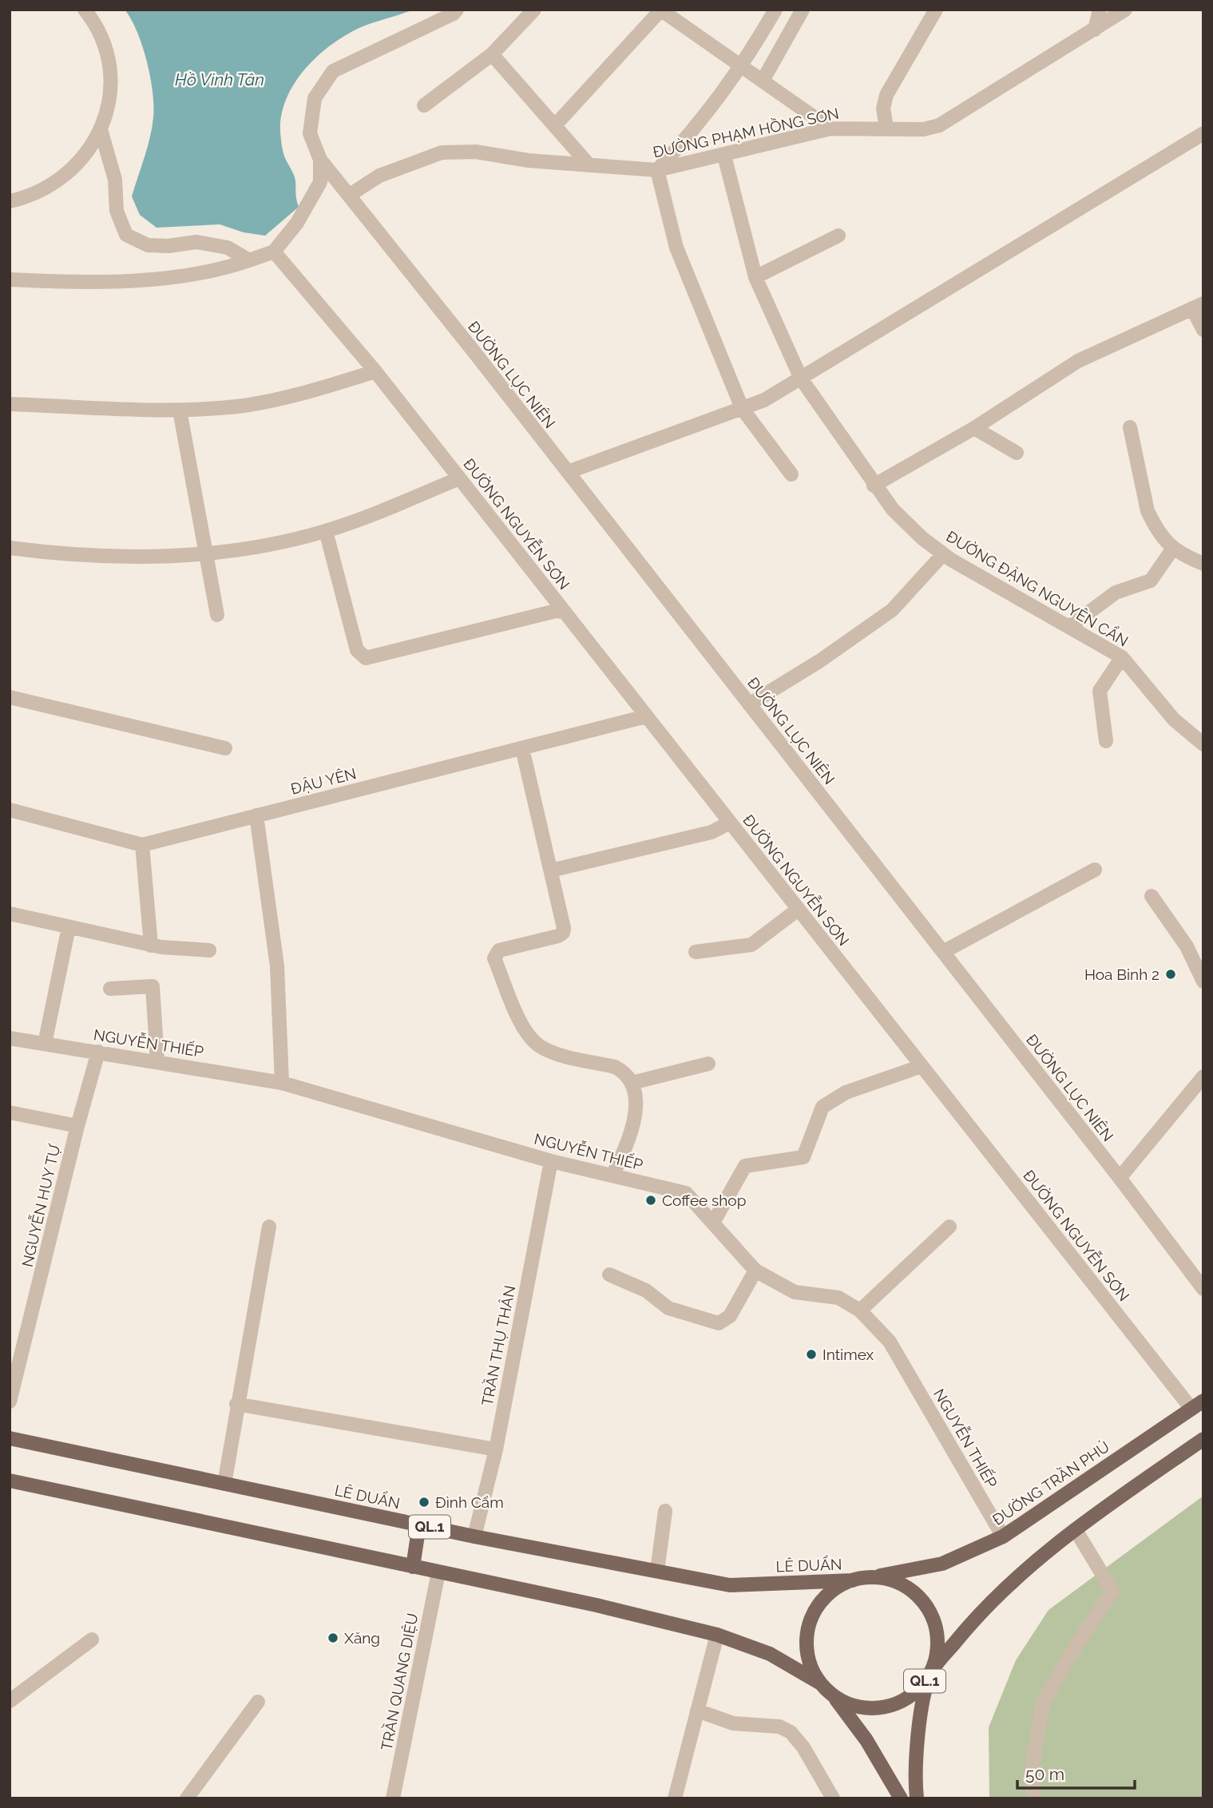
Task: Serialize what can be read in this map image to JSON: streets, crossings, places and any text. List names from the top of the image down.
{
  "streets": {
    "main road": ["ĐƯỜNG TRẦN PHÚ", "LÊ DUẨN", "QL.1"],
    "street": [
      "ĐƯỜNG PHẠM HỒNG SƠN",
      "ĐƯỜNG LỤC NIÊN",
      "ĐƯỜNG NGUYỄN SƠN",
      "ĐƯỜNG ĐẶNG NGUYÊN CẨN",
      "ĐẬU YÊN",
      "NGUYỄN THIẾP",
      "NGUYỄN HUY TỰ",
      "TRẦN THỤ THÂN",
      "TRẦN QUANG DIỆU"
    ]
  },
  "crossings": [
    ["ĐƯỜNG PHẠM HỒNG SƠN", "ĐƯỜNG LỤC NIÊN"],
    ["ĐƯỜNG PHẠM HỒNG SƠN", "ĐƯỜNG ĐẶNG NGUYÊN CẨN"],
    ["ĐƯỜNG NGUYỄN SƠN", "ĐẬU YÊN"],
    ["ĐƯỜNG NGUYỄN SƠN", "ĐƯỜNG TRẦN PHÚ"],
    ["NGUYỄN THIẾP", "NGUYỄN HUY TỰ"],
    ["NGUYỄN THIẾP", "TRẦN THỤ THÂN"],
    ["NGUYỄN THIẾP", "ĐƯỜNG TRẦN PHÚ"],
    ["TRẦN THỤ THÂN", "LÊ DUẨN"],
    ["ĐƯỜNG TRẦN PHÚ", "LÊ DUẨN"],
    ["ĐƯỜNG TRẦN PHÚ", "QL.1"],
    ["LÊ DUẨN", "QL.1"],
    ["QL.1", "TRẦN QUANG DIỆU"]
  ],
  "water": ["Hồ Vinh Tân"],
  "places": [
    "Hoa Binh 2",
    "Coffee shop",
    "Intimex",
    "Đình Cẩm",
    "Xăng"
  ],
  "scale_bar": "50 m"
}
